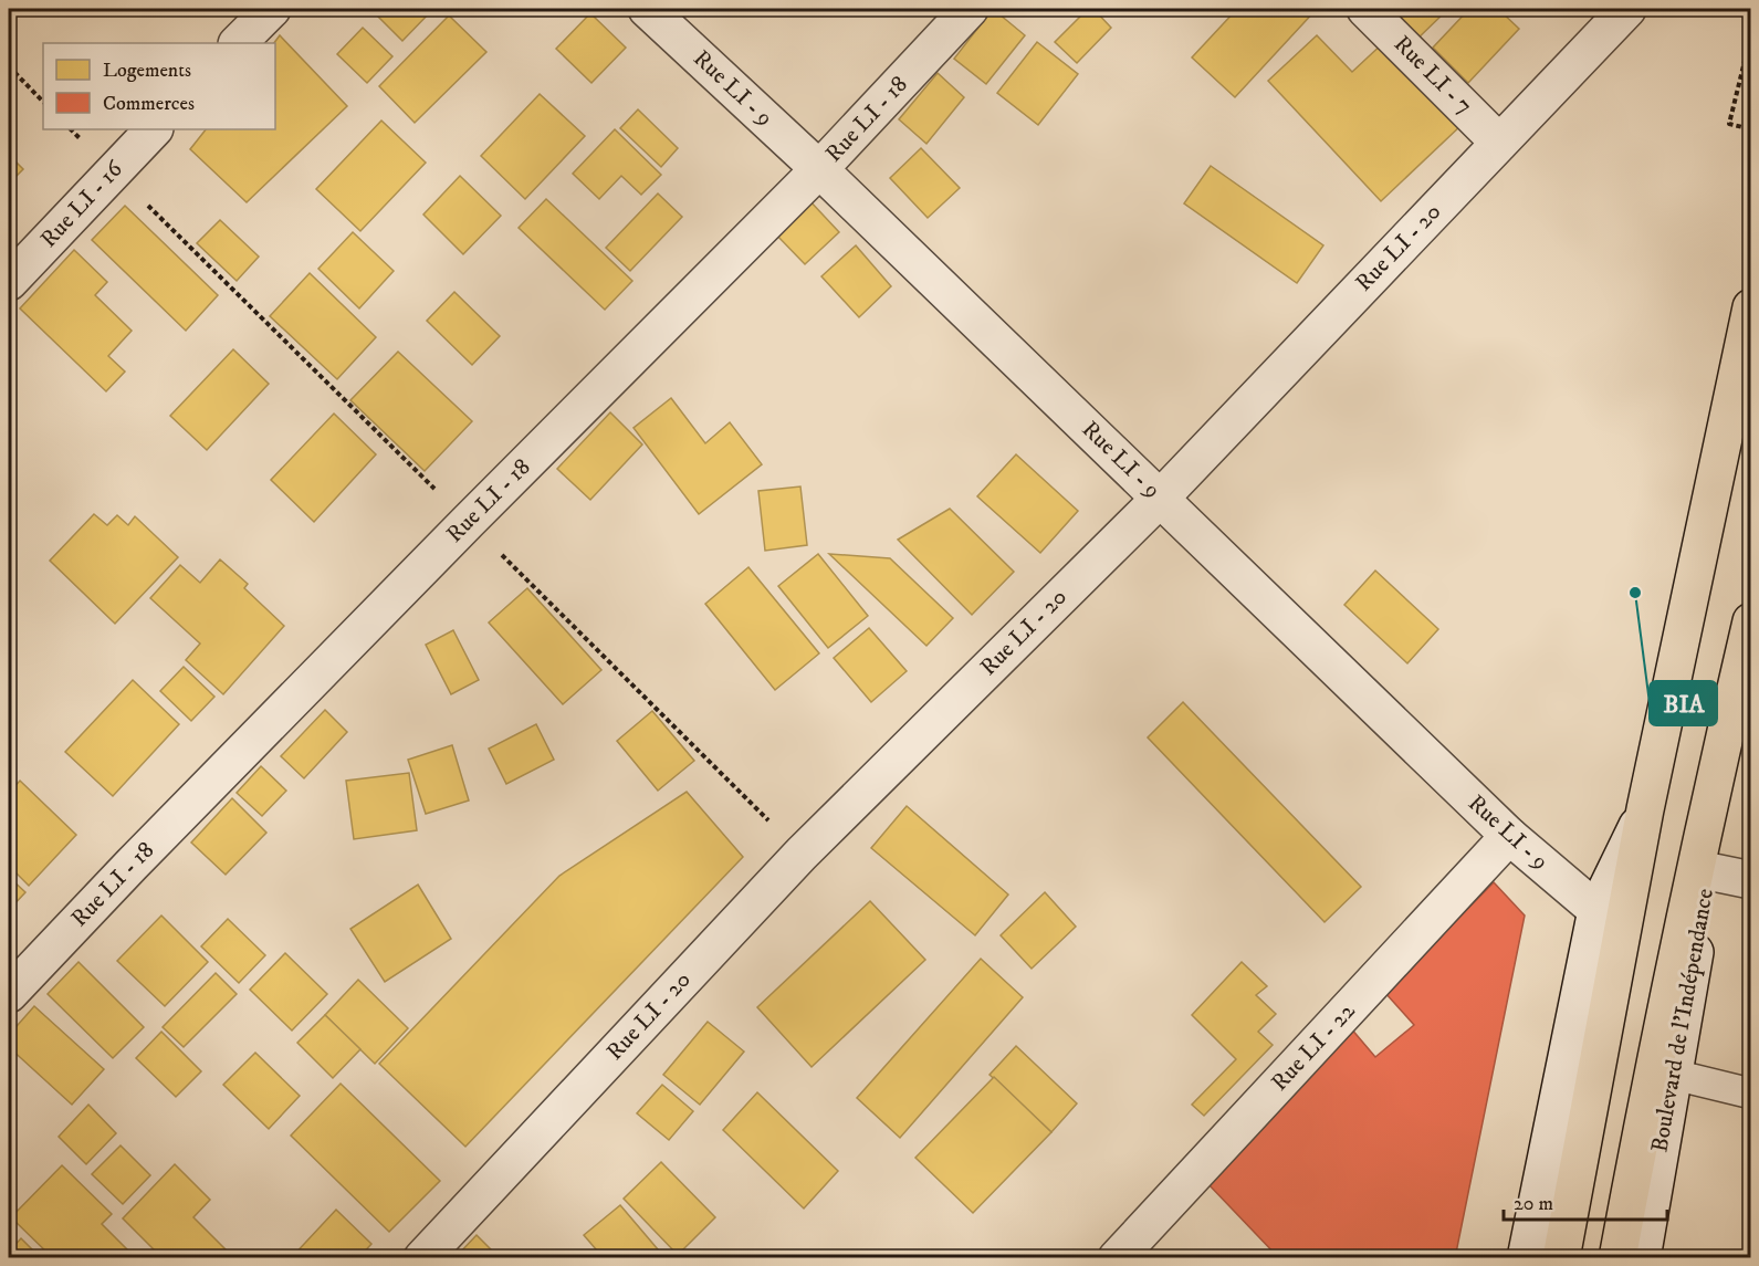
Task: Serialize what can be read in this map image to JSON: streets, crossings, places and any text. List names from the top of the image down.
{
  "streets": {
    "main road": ["Boulevard de l'Indépendance"],
    "street": [
      "Rue LI - 7",
      "Rue LI - 9",
      "Rue LI - 18",
      "Rue LI - 16",
      "Rue LI - 20",
      "Rue LI - 22"
    ]
  },
  "crossings": [
    ["Rue LI - 7", "Rue LI - 20"],
    ["Rue LI - 9", "Rue LI - 18"],
    ["Rue LI - 9", "Rue LI - 20"],
    ["Rue LI - 9", "Rue LI - 22"]
  ],
  "places": ["BIA"],
  "legend": ["Logements", "Commerces"],
  "scale_bar": "20 m"
}
